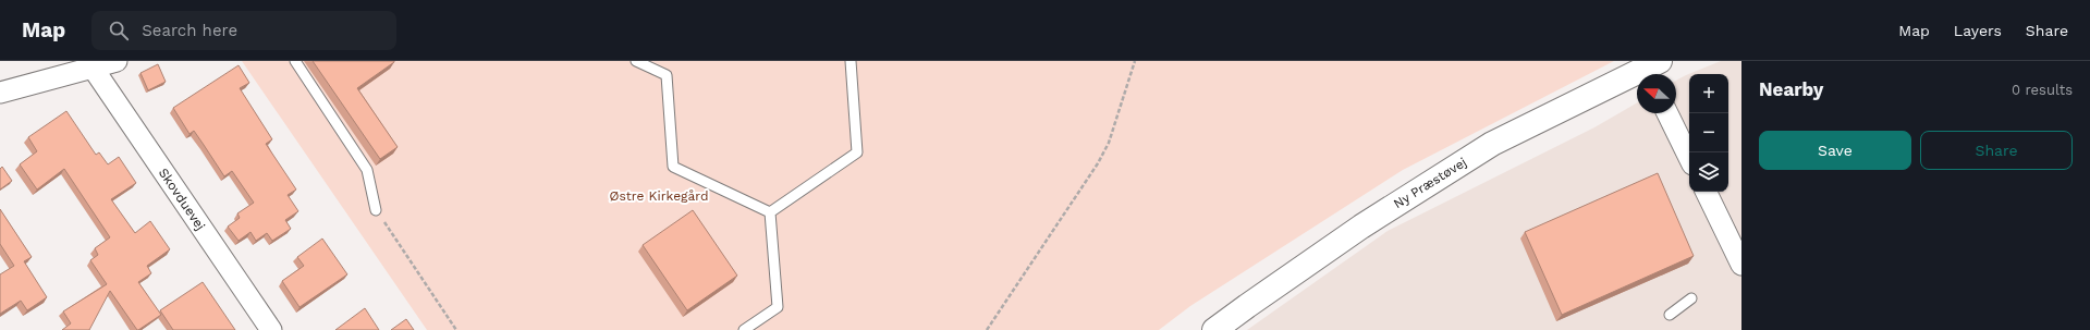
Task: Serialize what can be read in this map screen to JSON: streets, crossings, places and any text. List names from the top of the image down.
{
  "streets": {
    "street": ["Ny Præstøvej", "Skovduevej"]
  },
  "parks": ["Østre Kirkegård"],
  "north": "left",
  "page": {
    "header": "Map",
    "search": "Search here",
    "nav": ["Map", "Layers", "Share"],
    "heading": ["Nearby", "0 results"],
    "map_buttons": ["+", "−"],
    "buttons": ["Save", "Share"]
  }
}
